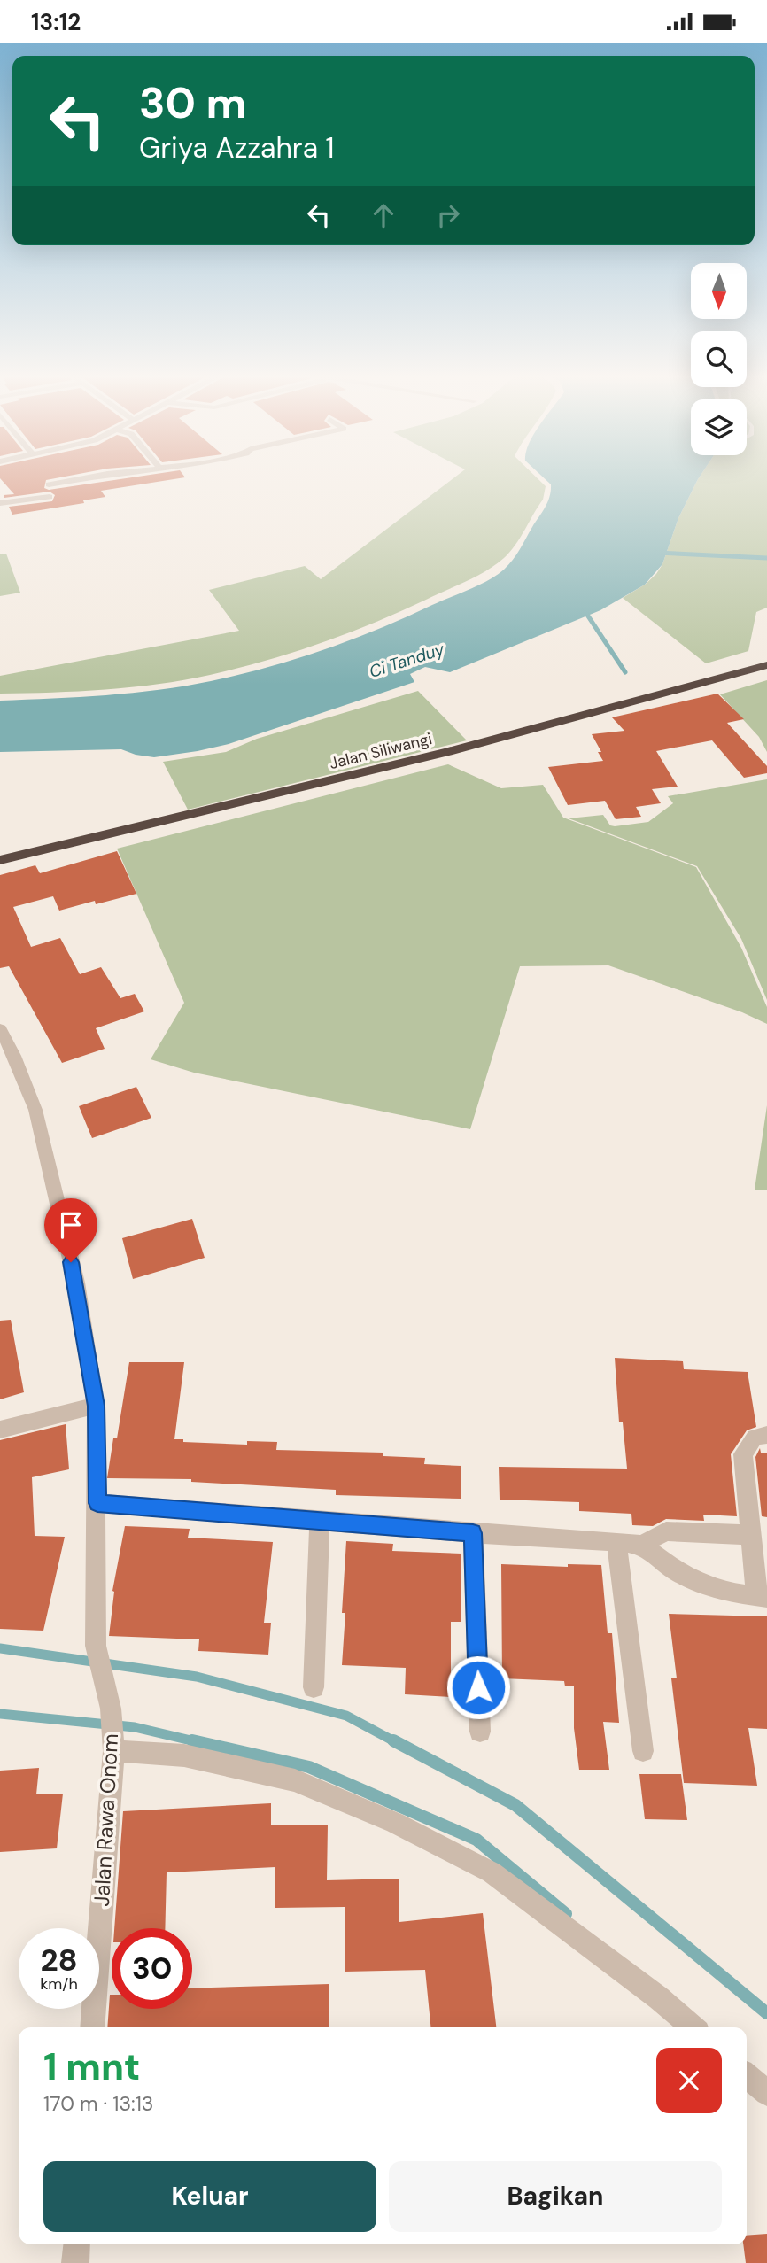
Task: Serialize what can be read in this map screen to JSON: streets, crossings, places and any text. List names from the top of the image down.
{
  "streets": {
    "highway": ["Jalan Siliwangi"],
    "street": ["Jalan Rawa Onom"]
  },
  "water": ["Ci Tanduy"],
  "north": "bottom",
  "page": {
    "status": "13:12",
    "turn": ["30 m", "Griya Azzahra 1"],
    "speed": "28 km/h",
    "limit": "30",
    "heading": ["1 mnt", "170 m · 13:13"],
    "buttons": ["Keluar", "Bagikan"]
  }
}
